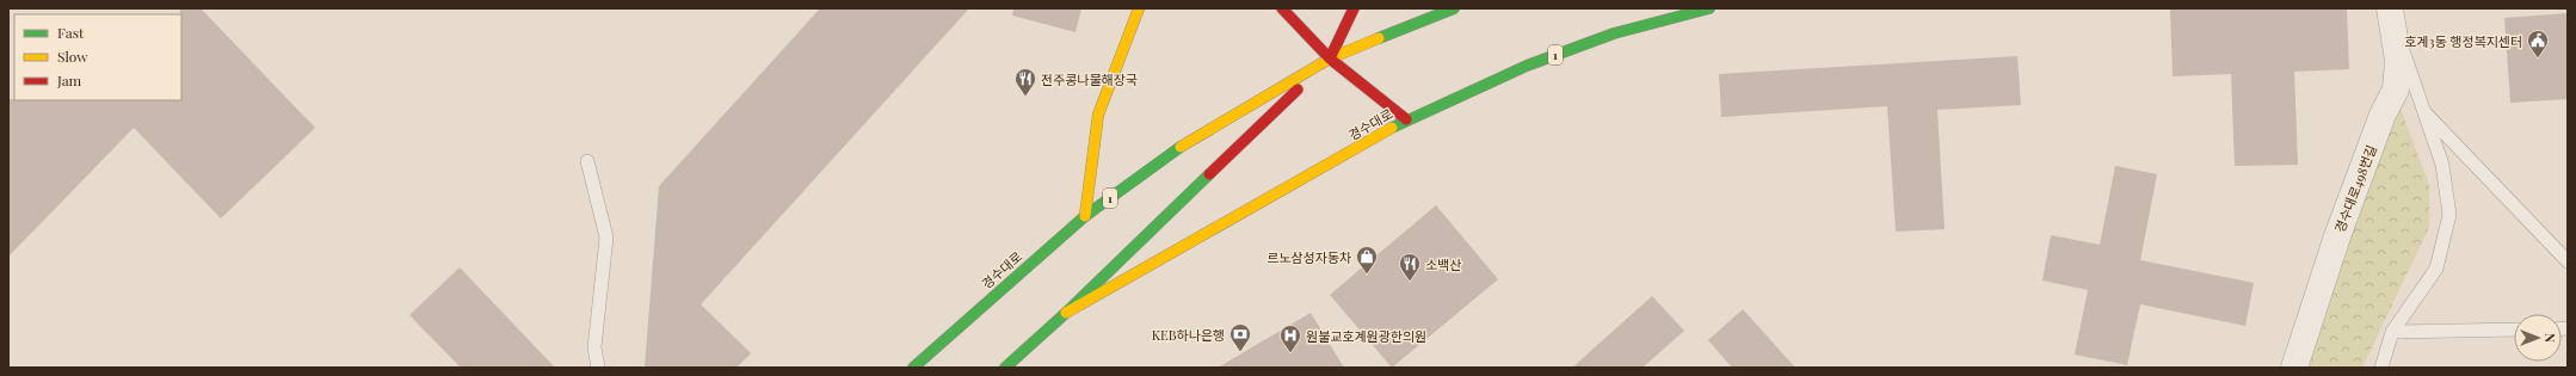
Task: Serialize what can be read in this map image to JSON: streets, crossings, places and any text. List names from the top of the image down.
{
  "streets": {
    "main road": ["1", "경수대로"],
    "street": ["경수대로498번길"]
  },
  "places": {
    "public building": ["호계3동 행정복지센터"],
    "restaurant": ["전주콩나물해장국", "소백산"],
    "shop": ["르노삼성자동차"],
    "bank": ["KEB하나은행"],
    "hospital": ["원불교호계원광한의원"]
  },
  "legend": ["Fast", "Slow", "Jam"],
  "north": "right"
}
